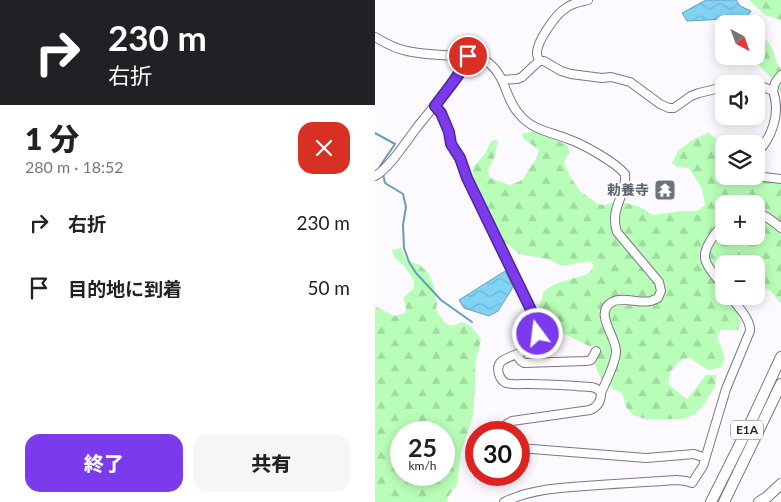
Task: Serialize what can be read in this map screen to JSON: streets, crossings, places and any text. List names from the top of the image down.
{
  "streets": {
    "highway": ["E1A"]
  },
  "places": {
    "temple": ["勅養寺"]
  },
  "north": "bottom right",
  "page": {
    "turn": ["230 m", "右折"],
    "map_buttons": ["+", "−"],
    "heading": ["1 分", "280 m · 18:52"],
    "list": [
      {
        "name": "右折",
        "value": "230 m"
      },
      {
        "name": "目的地に到着",
        "value": "50 m"
      }
    ],
    "speed": "25 km/h",
    "limit": "30",
    "buttons": ["終了", "共有"]
  }
}
